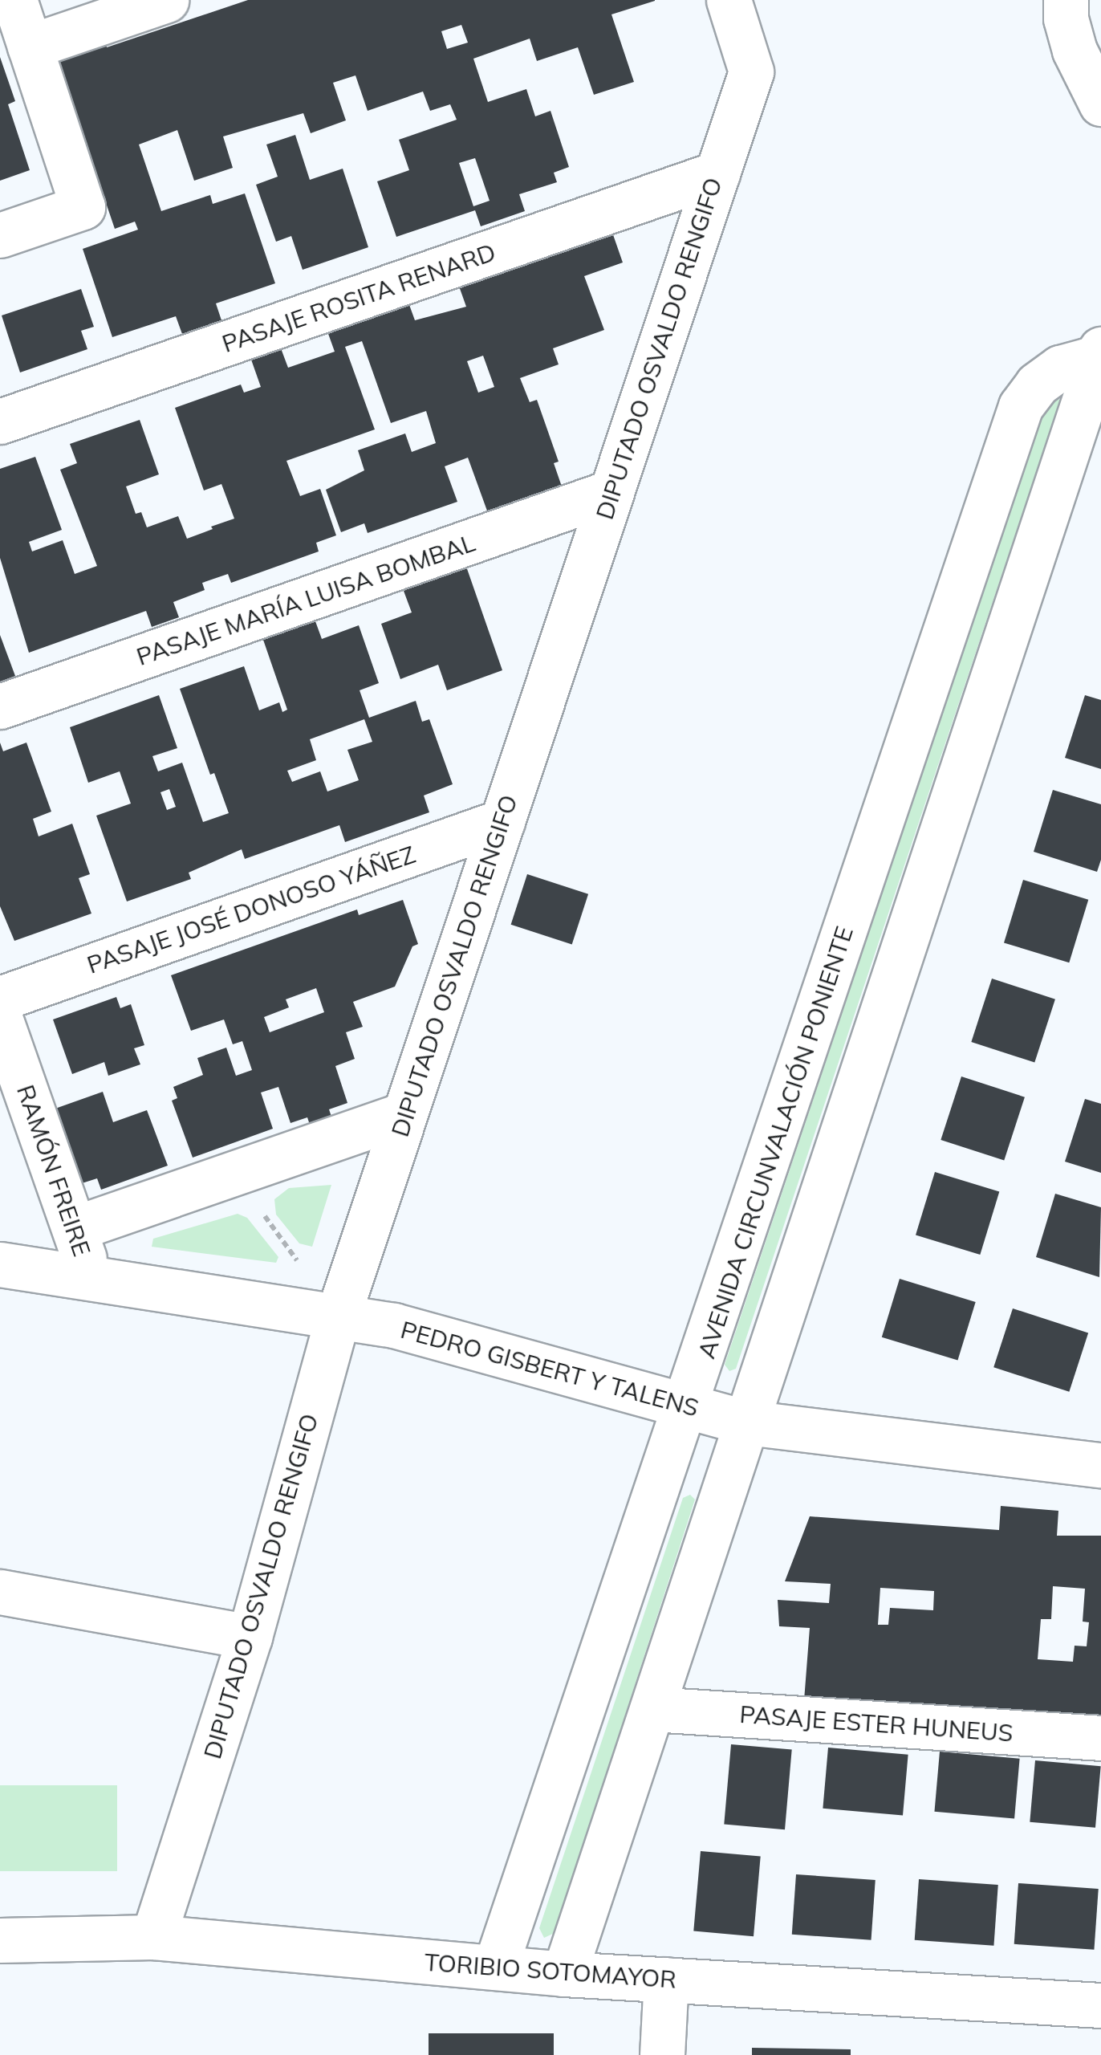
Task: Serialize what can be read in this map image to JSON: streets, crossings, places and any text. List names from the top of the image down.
{
  "streets": {
    "street": [
      "PASAJE ROSITA RENARD",
      "DIPUTADO OSVALDO RENGIFO",
      "PASAJE MARÍA LUISA BOMBAL",
      "PASAJE JOSÉ DONOSO YÁÑEZ",
      "AVENIDA CIRCUNVALACIÓN PONIENTE",
      "RAMÓN FREIRE",
      "PEDRO GISBERT Y TALENS",
      "PASAJE ESTER HUNEUS",
      "TORIBIO SOTOMAYOR"
    ]
  },
  "crossings": [
    ["PASAJE ROSITA RENARD", "DIPUTADO OSVALDO RENGIFO"],
    ["DIPUTADO OSVALDO RENGIFO", "PASAJE MARÍA LUISA BOMBAL"],
    ["DIPUTADO OSVALDO RENGIFO", "PASAJE JOSÉ DONOSO YÁÑEZ"],
    ["DIPUTADO OSVALDO RENGIFO", "PEDRO GISBERT Y TALENS"],
    ["DIPUTADO OSVALDO RENGIFO", "TORIBIO SOTOMAYOR"],
    ["AVENIDA CIRCUNVALACIÓN PONIENTE", "PEDRO GISBERT Y TALENS"],
    ["AVENIDA CIRCUNVALACIÓN PONIENTE", "PASAJE ESTER HUNEUS"],
    ["AVENIDA CIRCUNVALACIÓN PONIENTE", "TORIBIO SOTOMAYOR"],
    ["RAMÓN FREIRE", "PEDRO GISBERT Y TALENS"]
  ]
}
